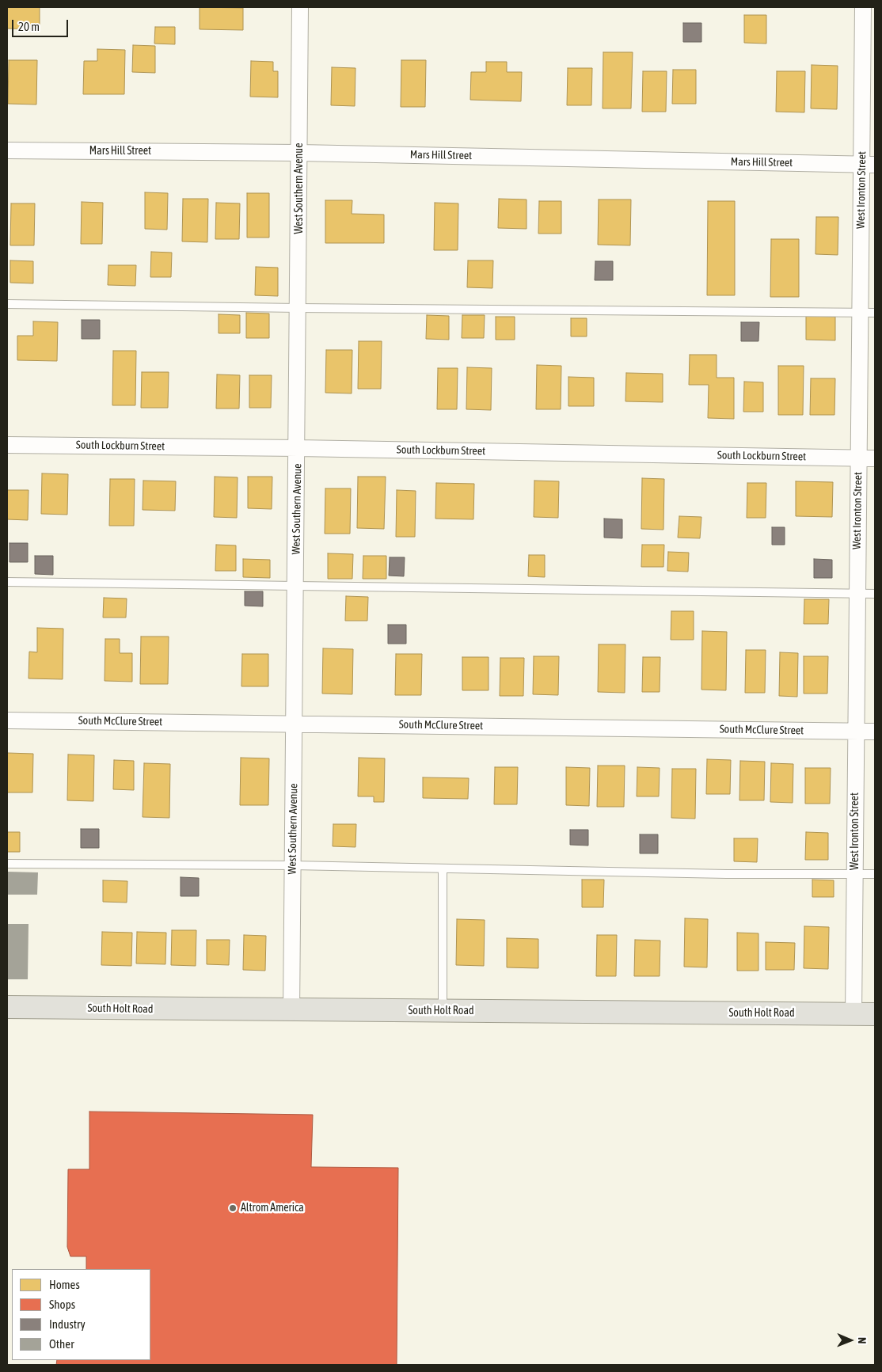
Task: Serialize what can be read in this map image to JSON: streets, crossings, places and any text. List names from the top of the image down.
{
  "streets": {
    "main road": ["South Holt Road"],
    "street": [
      "Mars Hill Street",
      "West Southern Avenue",
      "West Ironton Street",
      "South Lockburn Street",
      "South McClure Street"
    ]
  },
  "crossings": [
    ["Mars Hill Street", "West Southern Avenue"],
    ["Mars Hill Street", "West Ironton Street"],
    ["West Southern Avenue", "South Lockburn Street"],
    ["West Southern Avenue", "South McClure Street"],
    ["West Southern Avenue", "South Holt Road"],
    ["West Ironton Street", "South Lockburn Street"],
    ["West Ironton Street", "South McClure Street"],
    ["West Ironton Street", "South Holt Road"]
  ],
  "places": ["Altrom America"],
  "legend": [
    "Homes",
    "Shops",
    "Industry",
    "Other"
  ],
  "scale_bar": "20 m",
  "north": "right"
}
